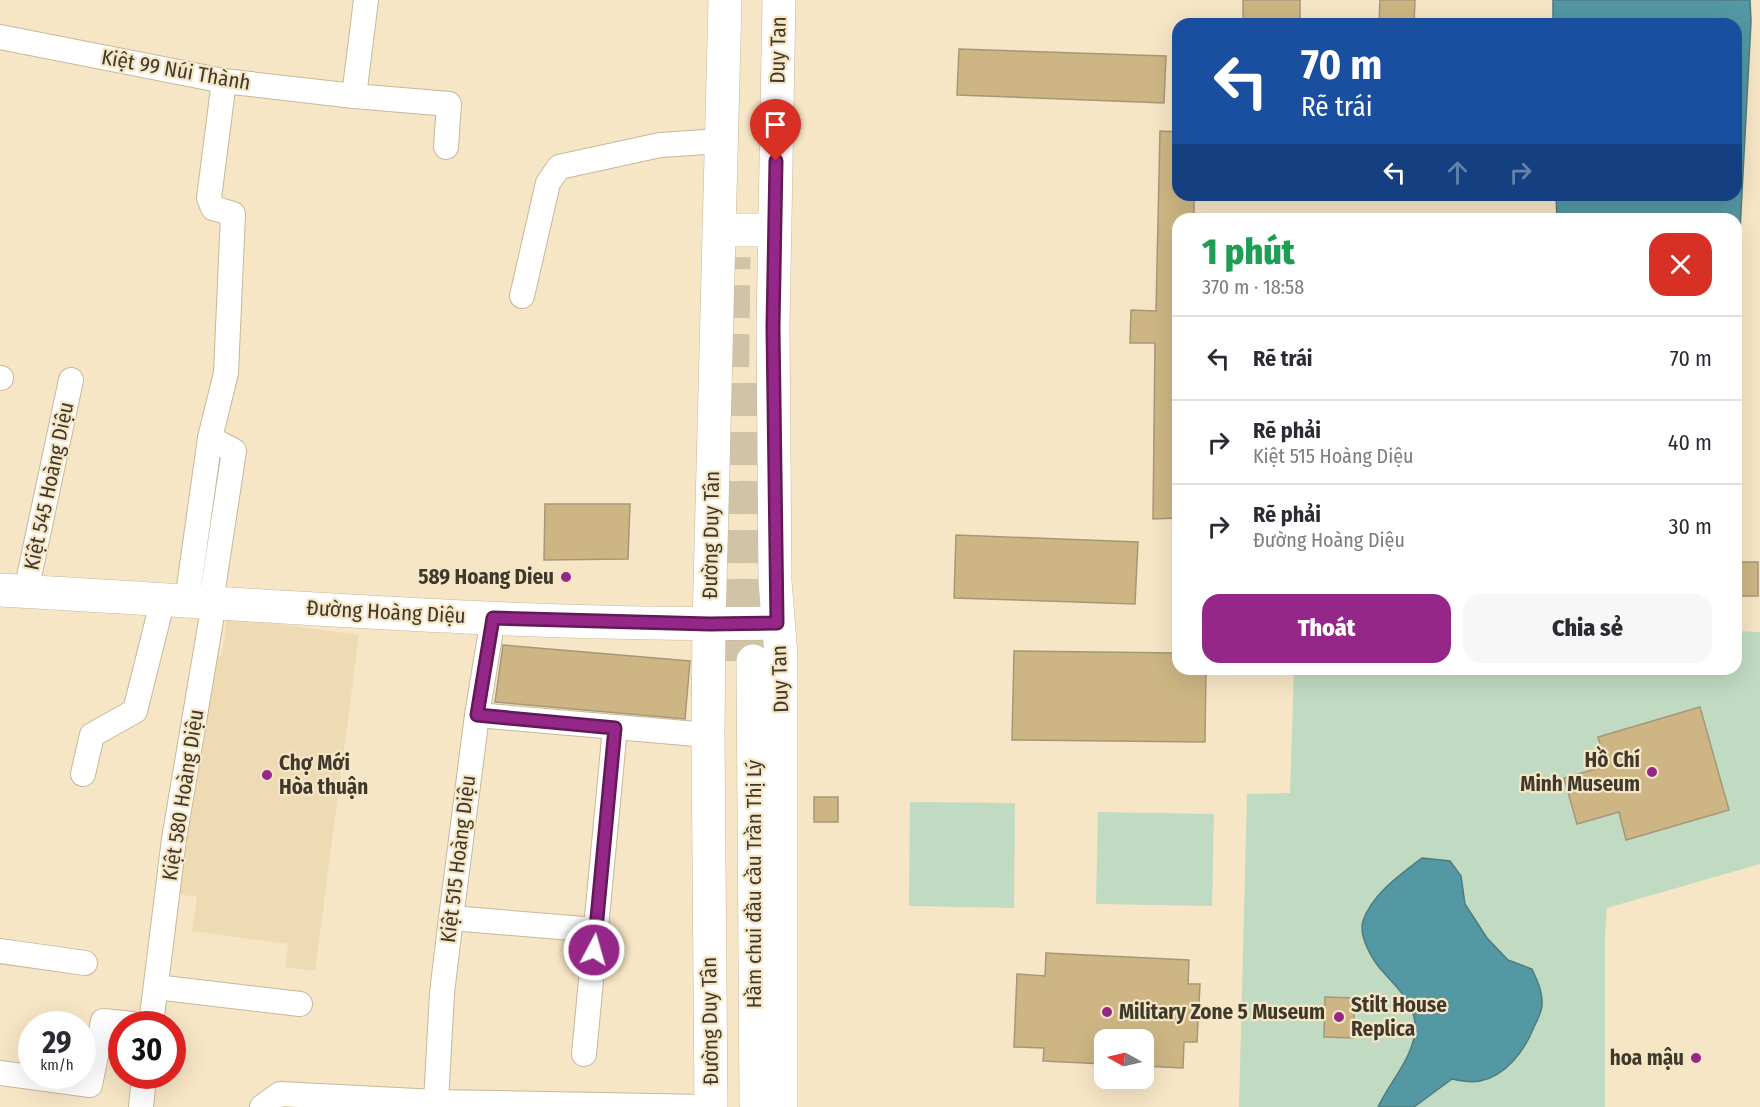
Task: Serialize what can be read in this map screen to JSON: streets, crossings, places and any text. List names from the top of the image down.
{
  "streets": {
    "main road": [
      "Duy Tan",
      "Đường Duy Tân",
      "Đường Hoàng Diệu",
      "Hầm chui đầu cầu Trần Thị Lý"
    ],
    "street": [
      "Kiệt 99 Núi Thành",
      "Kiệt 545 Hoàng Diệu",
      "Kiệt 580 Hoàng Diệu",
      "Kiệt 515 Hoàng Diệu"
    ]
  },
  "crossings": [
    ["Duy Tan", "Đường Hoàng Diệu"],
    ["Kiệt 545 Hoàng Diệu", "Đường Hoàng Diệu"],
    ["Đường Duy Tân", "Đường Hoàng Diệu"],
    ["Đường Hoàng Diệu", "Kiệt 580 Hoàng Diệu"],
    ["Đường Hoàng Diệu", "Kiệt 515 Hoàng Diệu"]
  ],
  "places": [
    "589 Hoang Dieu",
    "Hồ Chí Minh Museum",
    "Chợ Mới Hòa thuận",
    "Military Zone 5 Museum",
    "Stilt House Replica",
    "hoa mậu"
  ],
  "north": "left",
  "page": {
    "turn": ["70 m", "Rẽ trái"],
    "heading": ["1 phút", "370 m · 18:58"],
    "list": [
      {
        "name": "Rẽ trái",
        "value": "70 m"
      },
      {
        "name": "Rẽ phải",
        "note": "Kiệt 515 Hoàng Diệu",
        "value": "40 m"
      },
      {
        "name": "Rẽ phải",
        "note": "Đường Hoàng Diệu",
        "value": "30 m"
      }
    ],
    "buttons": ["Thoát", "Chia sẻ"],
    "speed": "29 km/h",
    "limit": "30"
  }
}
